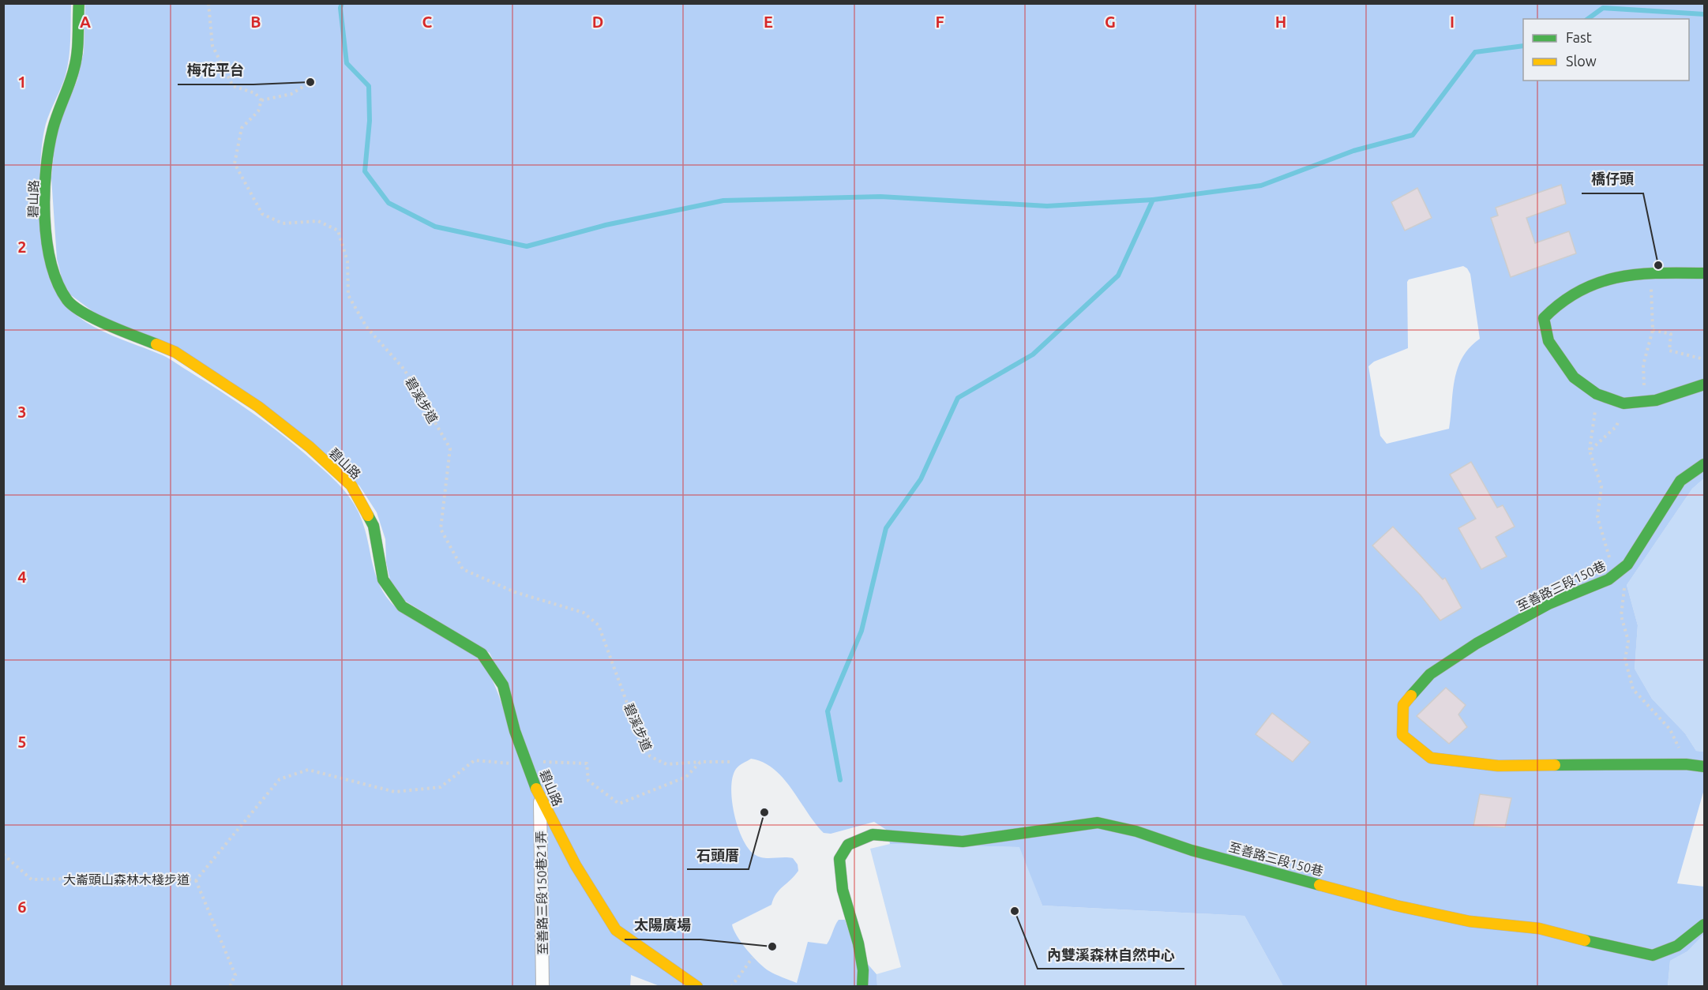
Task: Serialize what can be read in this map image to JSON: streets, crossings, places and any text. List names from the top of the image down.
{
  "streets": {
    "street": ["碧山路", "至善路三段150巷", "至善路三段150巷21弄"],
    "path": ["碧溪步道", "大崙頭山森林木棧步道"]
  },
  "crossings": [
    ["碧山路", "大崙頭山森林木棧步道"],
    ["碧山路", "至善路三段150巷21弄"],
    ["碧溪步道", "大崙頭山森林木棧步道"]
  ],
  "places": [
    "梅花平台",
    "橋仔頭",
    "石頭厝",
    "內雙溪森林自然中心",
    "太陽廣場"
  ],
  "legend": ["Fast", "Slow"],
  "grid": {
    "columns": [
      "A",
      "B",
      "C",
      "D",
      "E",
      "F",
      "G",
      "H",
      "I"
    ],
    "rows": [
      "1",
      "2",
      "3",
      "4",
      "5",
      "6"
    ]
  }
}
